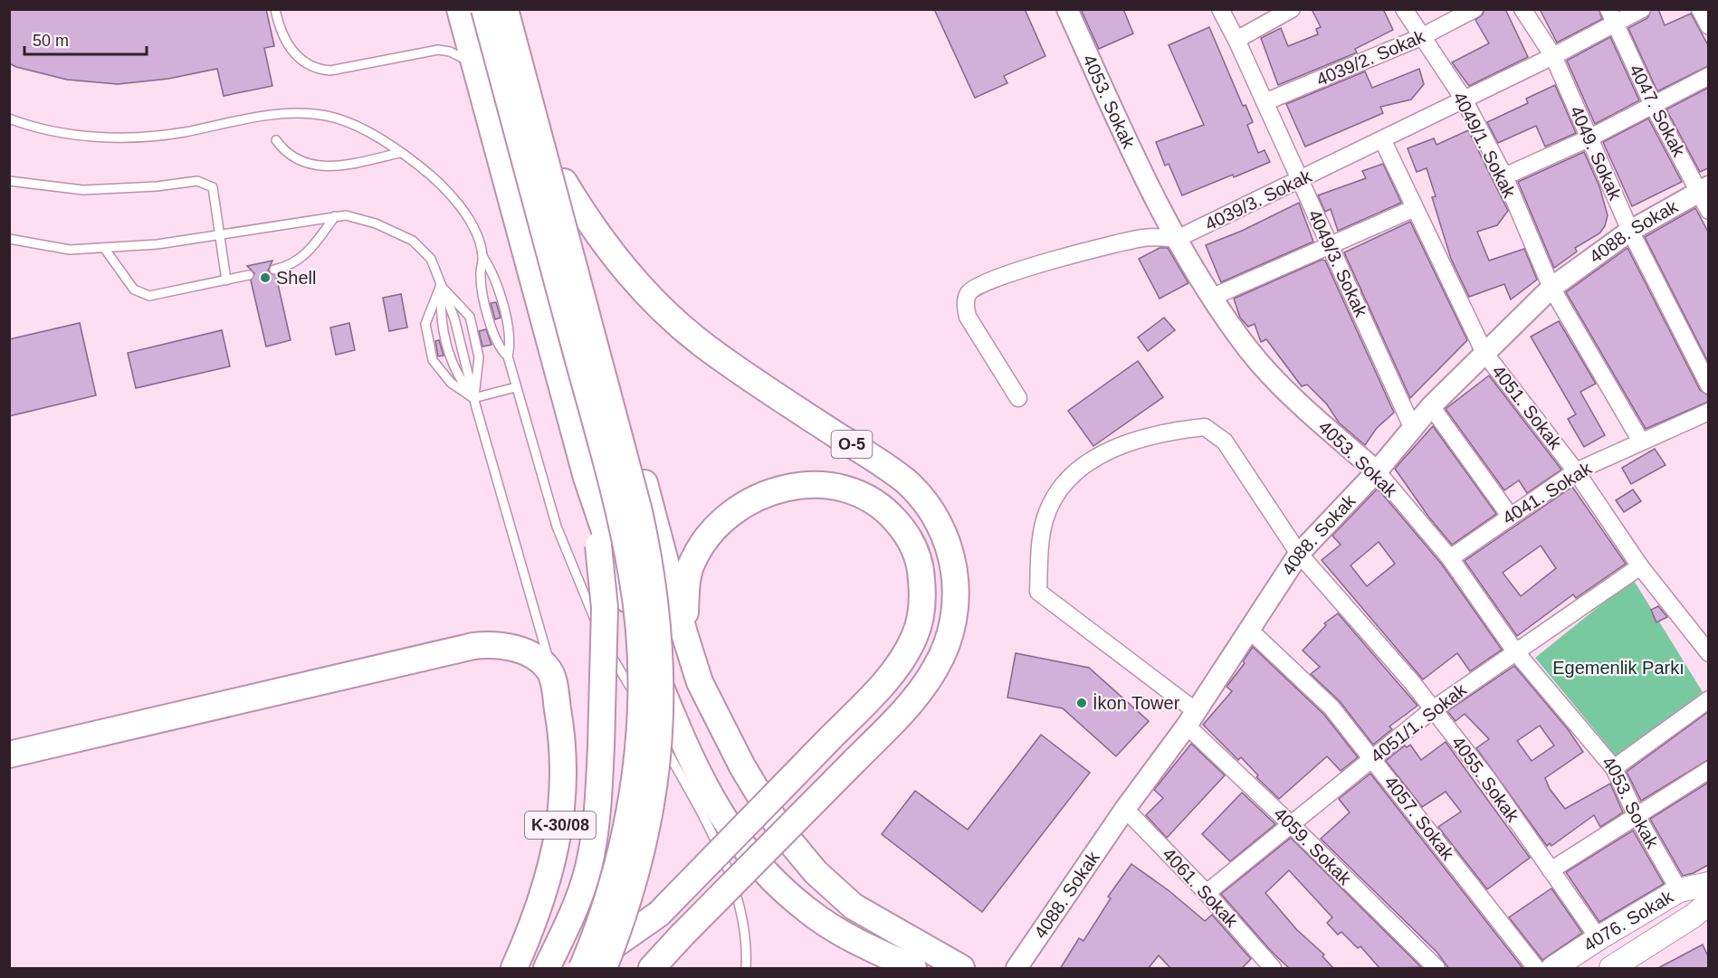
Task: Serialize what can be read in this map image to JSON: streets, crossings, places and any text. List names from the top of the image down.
{
  "streets": {
    "main road": ["O-5", "K-30/08", "4076. Sokak"],
    "street": [
      "4039/2. Sokak",
      "4053. Sokak",
      "4047. Sokak",
      "4049/1. Sokak",
      "4049. Sokak",
      "4039/3. Sokak",
      "4088. Sokak",
      "4049/3. Sokak",
      "4051. Sokak",
      "4041. Sokak",
      "4051/1. Sokak",
      "4055. Sokak",
      "4057. Sokak",
      "4059. Sokak",
      "4061. Sokak"
    ]
  },
  "crossings": [
    ["4039/2. Sokak", "4049/1. Sokak"],
    ["4039/2. Sokak", "4049/3. Sokak"],
    ["4053. Sokak", "4039/3. Sokak"],
    ["4053. Sokak", "4088. Sokak"],
    ["4053. Sokak", "4041. Sokak"],
    ["4053. Sokak", "4051/1. Sokak"],
    ["4053. Sokak", "4076. Sokak"],
    ["4047. Sokak", "4039/3. Sokak"],
    ["4047. Sokak", "4088. Sokak"],
    ["4049/1. Sokak", "4039/3. Sokak"],
    ["4049/1. Sokak", "4088. Sokak"],
    ["4049/1. Sokak", "4041. Sokak"],
    ["4049. Sokak", "4039/3. Sokak"],
    ["4049. Sokak", "4088. Sokak"],
    ["4039/3. Sokak", "4049/3. Sokak"],
    ["4039/3. Sokak", "4051. Sokak"],
    ["4088. Sokak", "4049/3. Sokak"],
    ["4088. Sokak", "4051. Sokak"],
    ["4088. Sokak", "4055. Sokak"],
    ["4088. Sokak", "4057. Sokak"],
    ["4088. Sokak", "4059. Sokak"],
    ["4088. Sokak", "4061. Sokak"],
    ["4051. Sokak", "4041. Sokak"],
    ["4051. Sokak", "4051/1. Sokak"],
    ["4051/1. Sokak", "4055. Sokak"],
    ["4051/1. Sokak", "4057. Sokak"],
    ["4051/1. Sokak", "4059. Sokak"],
    ["4051/1. Sokak", "4061. Sokak"],
    ["4055. Sokak", "4059. Sokak"],
    ["4055. Sokak", "4076. Sokak"]
  ],
  "parks": ["Egemenlik Parkı"],
  "places": ["Shell", "İkon Tower"],
  "scale_bar": "50 m"
}
